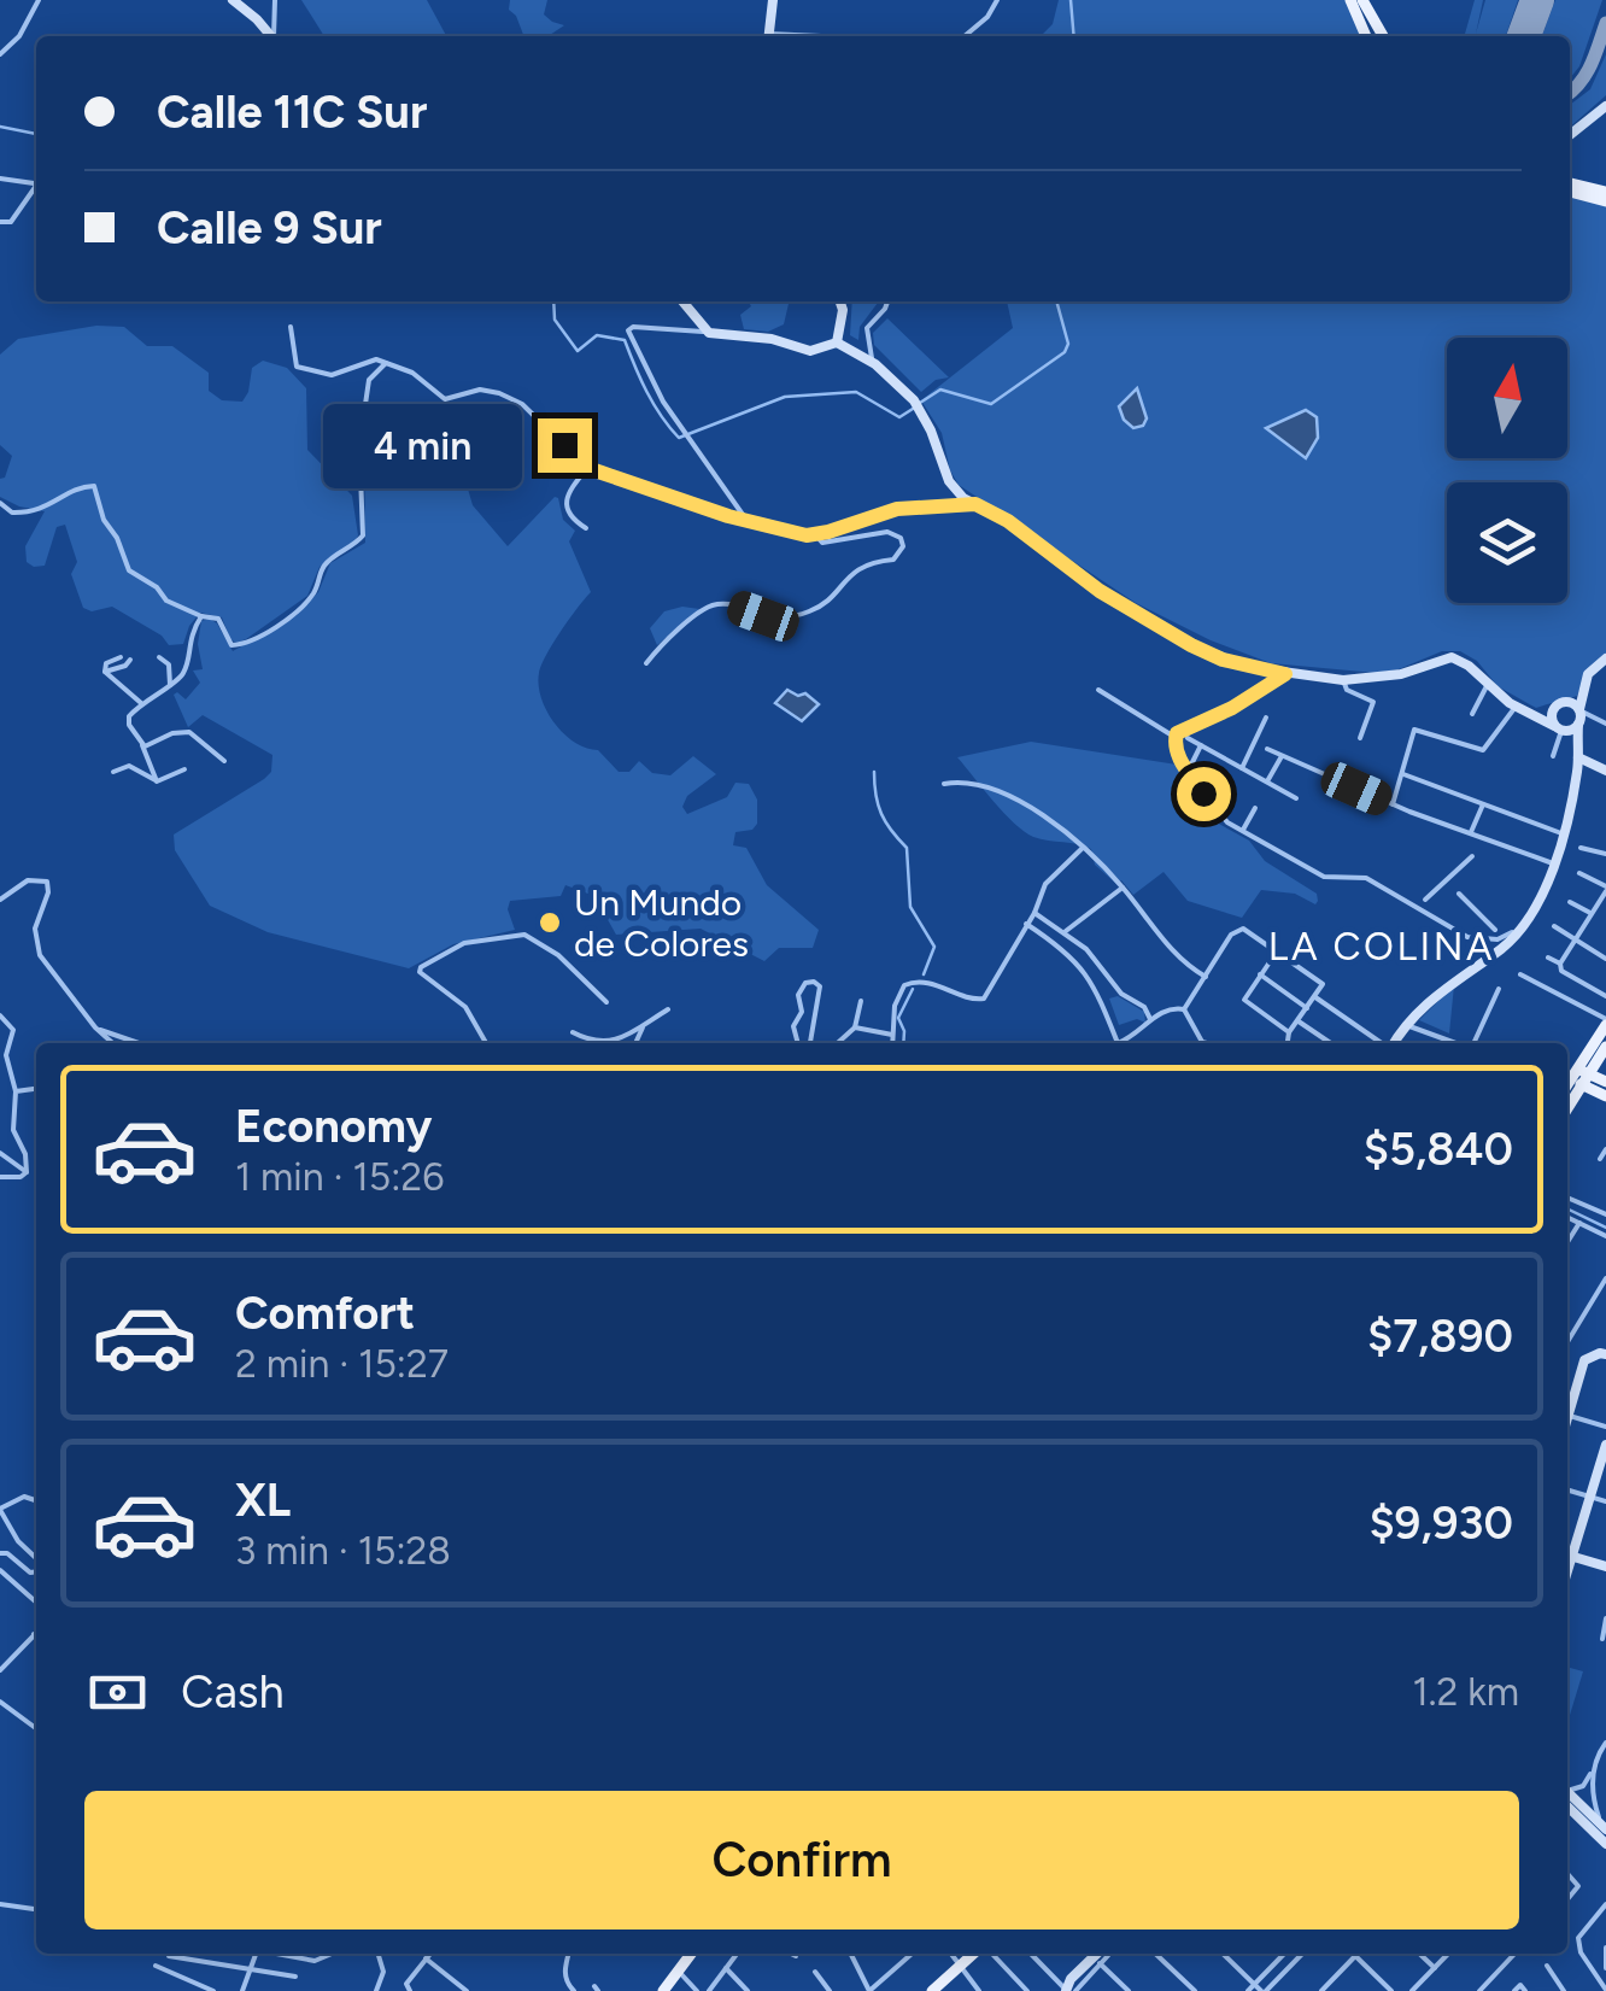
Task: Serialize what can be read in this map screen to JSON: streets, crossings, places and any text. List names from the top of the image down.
{
  "districts": ["LA COLINA"],
  "places": ["Un Mundo de Colores"],
  "north": "top",
  "page": {
    "banner": ["Calle 11C Sur", "Calle 9 Sur"],
    "bubble": "4 min",
    "list": [
      {
        "name": "Economy",
        "note": "1 min · 15:26",
        "value": "$5,840"
      },
      {
        "name": "Comfort",
        "note": "2 min · 15:27",
        "value": "$7,890"
      },
      {
        "name": "XL",
        "note": "3 min · 15:28",
        "value": "$9,930"
      }
    ],
    "pay": ["Cash", "1.2 km"],
    "buttons": "Confirm"
  }
}
